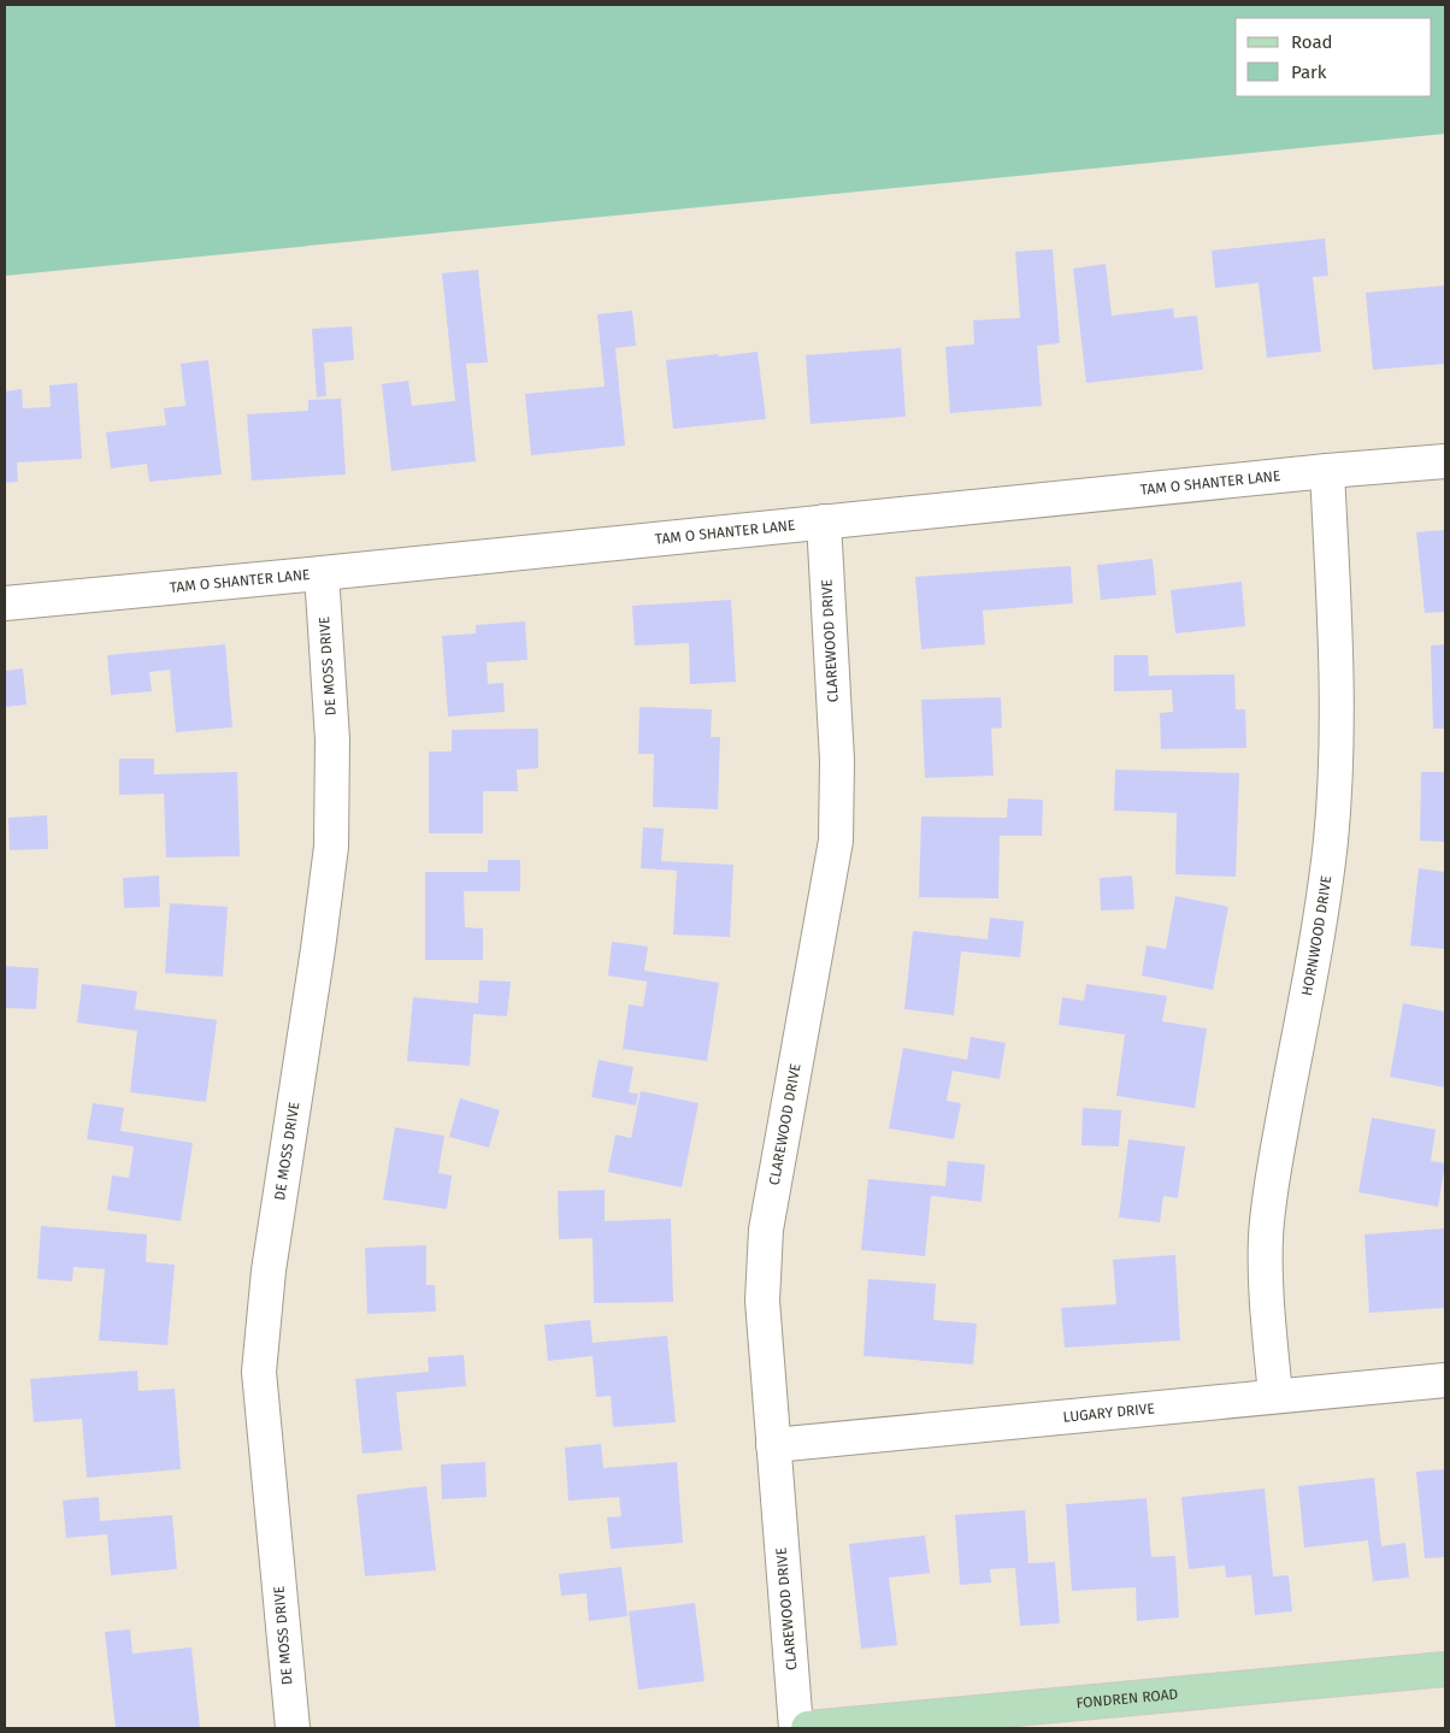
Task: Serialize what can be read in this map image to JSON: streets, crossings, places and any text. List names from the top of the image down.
{
  "streets": {
    "main road": ["FONDREN ROAD"],
    "street": [
      "TAM O SHANTER LANE",
      "CLAREWOOD DRIVE",
      "DE MOSS DRIVE",
      "HORNWOOD DRIVE",
      "LUGARY DRIVE"
    ]
  },
  "crossings": [
    ["TAM O SHANTER LANE", "CLAREWOOD DRIVE"],
    ["TAM O SHANTER LANE", "DE MOSS DRIVE"],
    ["TAM O SHANTER LANE", "HORNWOOD DRIVE"],
    ["CLAREWOOD DRIVE", "LUGARY DRIVE"],
    ["HORNWOOD DRIVE", "LUGARY DRIVE"]
  ],
  "legend": ["Road", "Park"]
}
